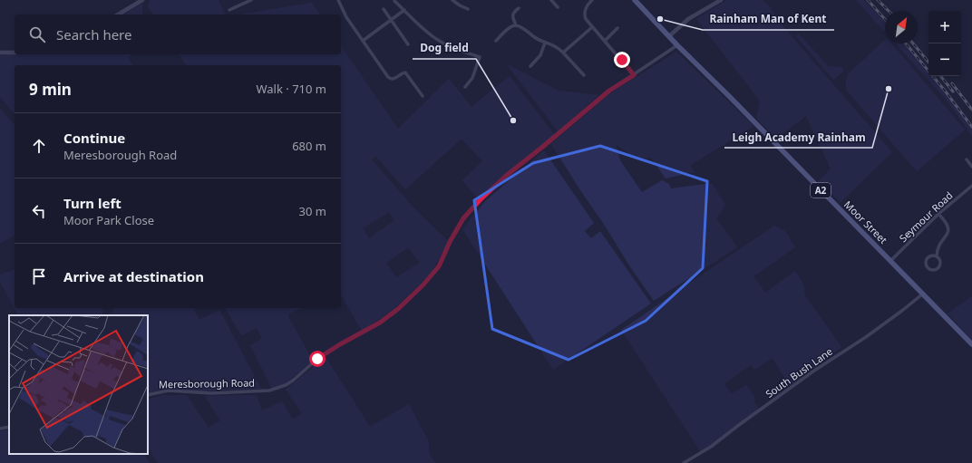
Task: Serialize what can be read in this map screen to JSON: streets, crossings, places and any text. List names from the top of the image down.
{
  "streets": {
    "main road": ["A2", "Moor Street"],
    "street": ["Seymour Road", "South Bush Lane", "Meresborough Road"]
  },
  "crossings": [
    ["A2", "Moor Street"],
    ["Seymour Road", "Moor Street"],
    ["Moor Street", "South Bush Lane"],
    ["Moor Street", "Meresborough Road"]
  ],
  "places": ["Rainham Man of Kent", "Leigh Academy Rainham", "Dog field"],
  "north": "top right",
  "page": {
    "map_buttons": ["+", "−"],
    "search": "Search here",
    "heading": ["9 min", "Walk · 710 m"],
    "list": [
      ["Continue", "Meresborough Road", "680 m"],
      ["Turn left", "Moor Park Close", "30 m"],
      "Arrive at destination"
    ]
  }
}
